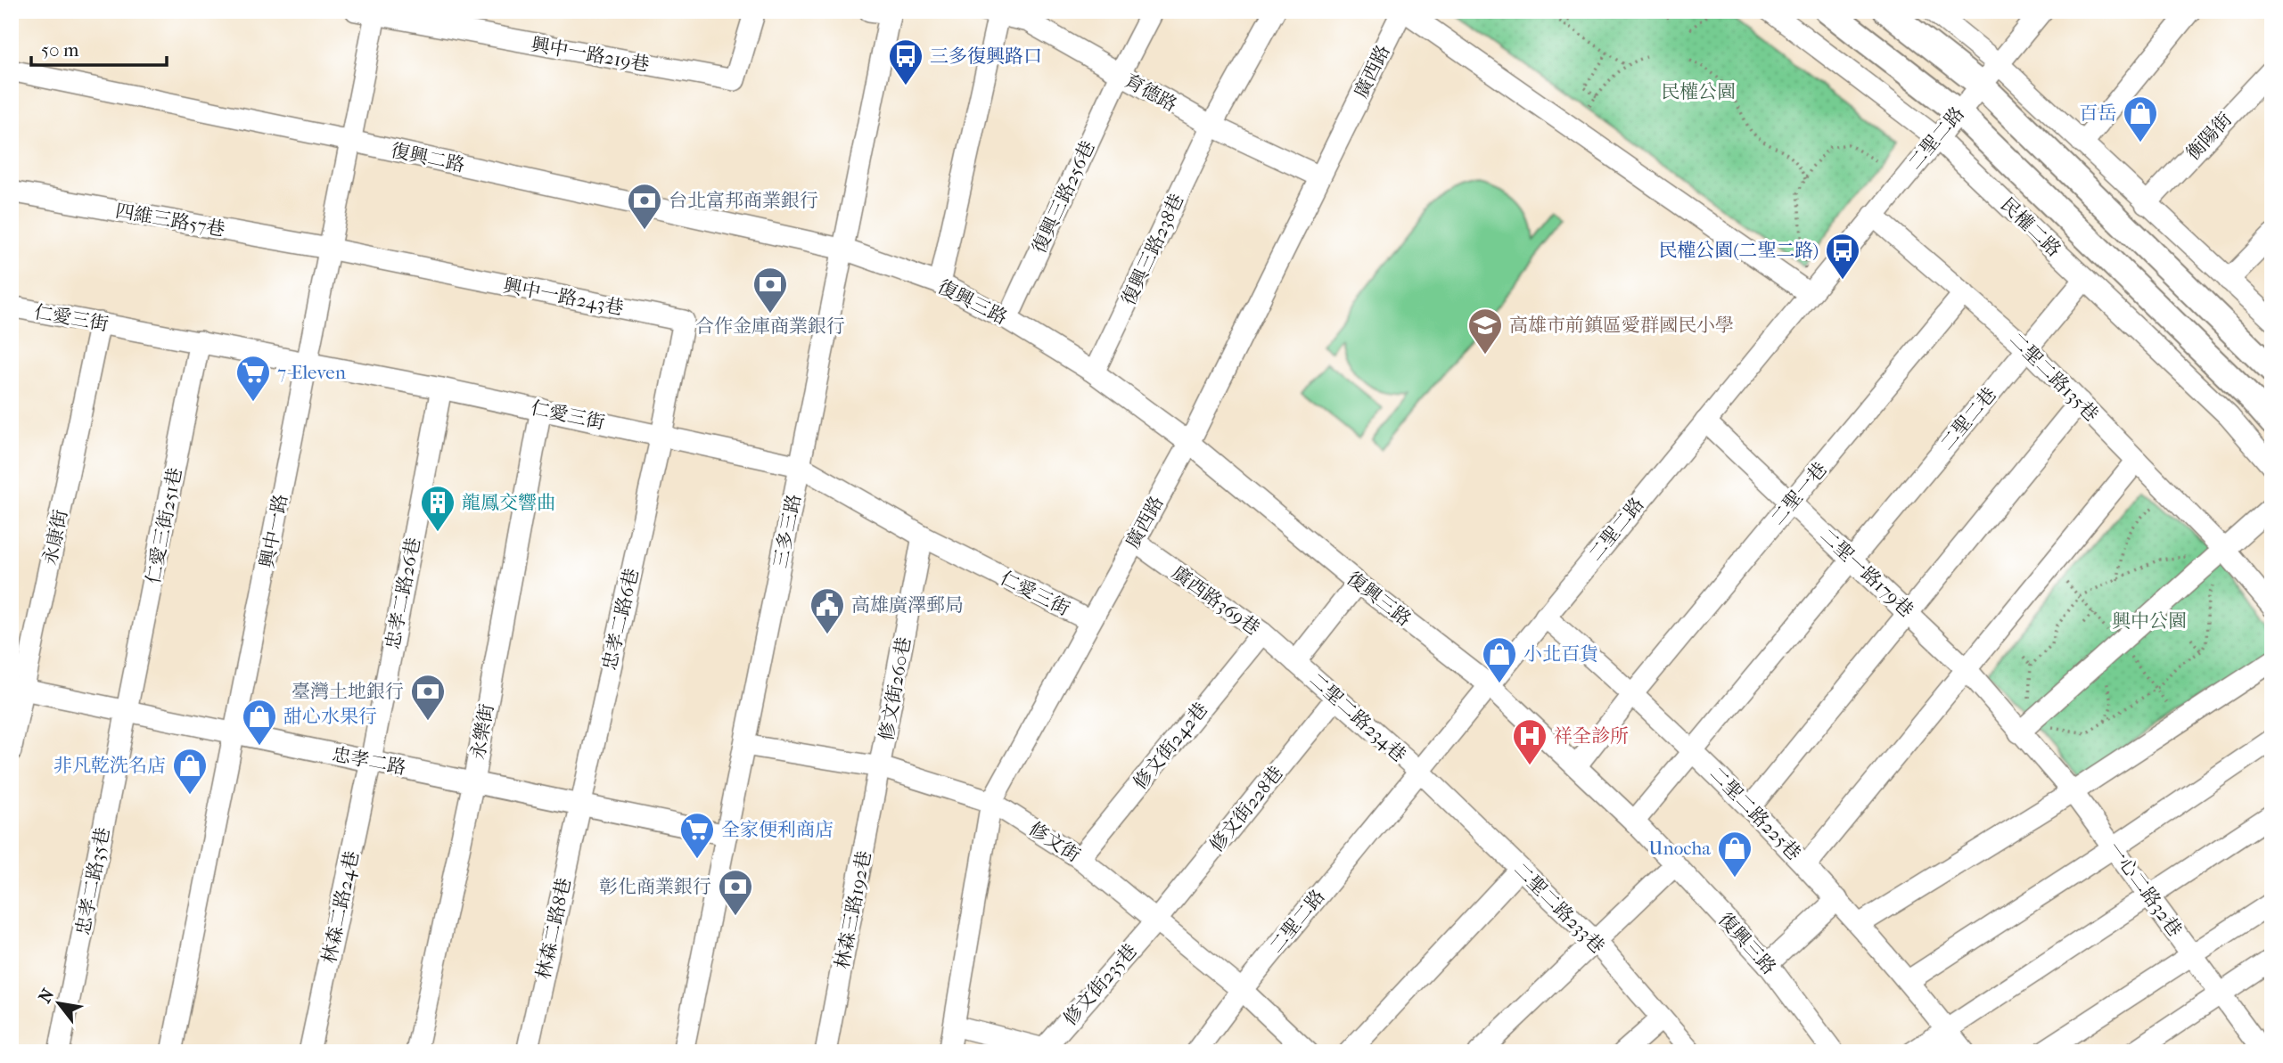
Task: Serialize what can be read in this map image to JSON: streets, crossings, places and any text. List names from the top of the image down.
{
  "streets": {
    "main road": ["民權二路"],
    "street": [
      "興中一路219巷",
      "廣西路",
      "育德路",
      "衡陽街",
      "二聖二路",
      "復興二路",
      "復興三路256巷",
      "四維三路57巷",
      "復興三路238巷",
      "興中一路243巷",
      "復興三路",
      "仁愛三街",
      "二聖二路135巷",
      "二聖二巷",
      "二聖一巷",
      "仁愛三街251巷",
      "興中一路",
      "三多三路",
      "永康街",
      "二聖一路179巷",
      "忠孝二路26巷",
      "廣西路369巷",
      "忠孝二路6巷",
      "修文街260巷",
      "二聖二路234巷",
      "永樂街",
      "修文街242巷",
      "忠孝二路",
      "修文街228巷",
      "二聖二路225巷",
      "修文街",
      "忠孝二路35巷",
      "一心二路32巷",
      "林森二路24巷",
      "二聖二路233巷",
      "林森三路192巷",
      "林森二路8巷",
      "修文街235巷"
    ]
  },
  "crossings": [
    ["興中一路219巷", "興中一路"],
    ["廣西路", "育德路"],
    ["廣西路", "復興三路"],
    ["廣西路", "仁愛三街"],
    ["廣西路", "廣西路369巷"],
    ["廣西路", "修文街"],
    ["育德路", "復興三路256巷"],
    ["育德路", "復興三路238巷"],
    ["二聖二路", "民權二路"],
    ["二聖二路", "復興三路"],
    ["二聖二路", "二聖二路135巷"],
    ["二聖二路", "二聖一路179巷"],
    ["二聖二路", "二聖二路234巷"],
    ["二聖二路", "二聖二路225巷"],
    ["二聖二路", "修文街"],
    ["二聖二路", "二聖二路233巷"],
    ["復興二路", "復興三路"],
    ["復興二路", "興中一路"],
    ["復興二路", "三多三路"],
    ["復興三路256巷", "復興三路"],
    ["四維三路57巷", "興中一路243巷"],
    ["四維三路57巷", "興中一路"],
    ["民權二路", "二聖二巷"],
    ["復興三路238巷", "復興三路"],
    ["興中一路243巷", "仁愛三街"],
    ["興中一路243巷", "興中一路"],
    ["興中一路243巷", "忠孝二路6巷"],
    ["復興三路", "二聖二巷"],
    ["復興三路", "二聖一巷"],
    ["復興三路", "三多三路"],
    ["仁愛三街", "仁愛三街251巷"],
    ["仁愛三街", "興中一路"],
    ["仁愛三街", "三多三路"],
    ["仁愛三街", "永康街"],
    ["仁愛三街", "忠孝二路26巷"],
    ["仁愛三街", "忠孝二路6巷"],
    ["仁愛三街", "修文街260巷"],
    ["仁愛三街", "永樂街"],
    ["二聖二路135巷", "二聖二巷"],
    ["二聖二路135巷", "二聖一巷"],
    ["二聖二巷", "二聖一路179巷"],
    ["二聖二巷", "二聖二路225巷"],
    ["二聖一巷", "二聖一路179巷"],
    ["二聖一巷", "二聖二路225巷"],
    ["仁愛三街251巷", "忠孝二路"],
    ["仁愛三街251巷", "忠孝二路35巷"],
    ["興中一路", "忠孝二路"],
    ["三多三路", "忠孝二路"],
    ["三多三路", "修文街"],
    ["永康街", "忠孝二路"],
    ["二聖一路179巷", "一心二路32巷"],
    ["忠孝二路26巷", "忠孝二路"],
    ["忠孝二路26巷", "林森二路24巷"],
    ["廣西路369巷", "二聖二路234巷"],
    ["廣西路369巷", "修文街242巷"],
    ["忠孝二路6巷", "忠孝二路"],
    ["忠孝二路6巷", "林森二路8巷"],
    ["修文街260巷", "修文街"],
    ["修文街260巷", "林森三路192巷"],
    ["二聖二路234巷", "修文街228巷"],
    ["二聖二路234巷", "二聖二路233巷"],
    ["永樂街", "忠孝二路"],
    ["修文街242巷", "修文街"],
    ["忠孝二路", "忠孝二路35巷"],
    ["忠孝二路", "林森二路24巷"],
    ["忠孝二路", "林森二路8巷"],
    ["修文街228巷", "修文街"],
    ["修文街228巷", "修文街235巷"],
    ["修文街", "林森三路192巷"],
    ["修文街", "修文街235巷"]
  ],
  "parks": ["民權公園", "興中公園"],
  "places": {
    "bus stop": ["三多復興路口", "民權公園(二聖二路)"],
    "shop": [
      "百岳",
      "小北百貨",
      "甜心水果行",
      "非凡乾洗名店",
      "Unocha"
    ],
    "bank": [
      "台北富邦商業銀行",
      "合作金庫商業銀行",
      "臺灣土地銀行",
      "彰化商業銀行"
    ],
    "school or university": ["高雄市前鎮區愛群國民小學"],
    "supermarket": ["7-Eleven", "全家便利商店"],
    "building": ["龍鳳交響曲"],
    "public building": ["高雄廣澤郵局"],
    "hospital": ["祥全診所"]
  },
  "scale_bar": "50 m",
  "north": "top left"
}
